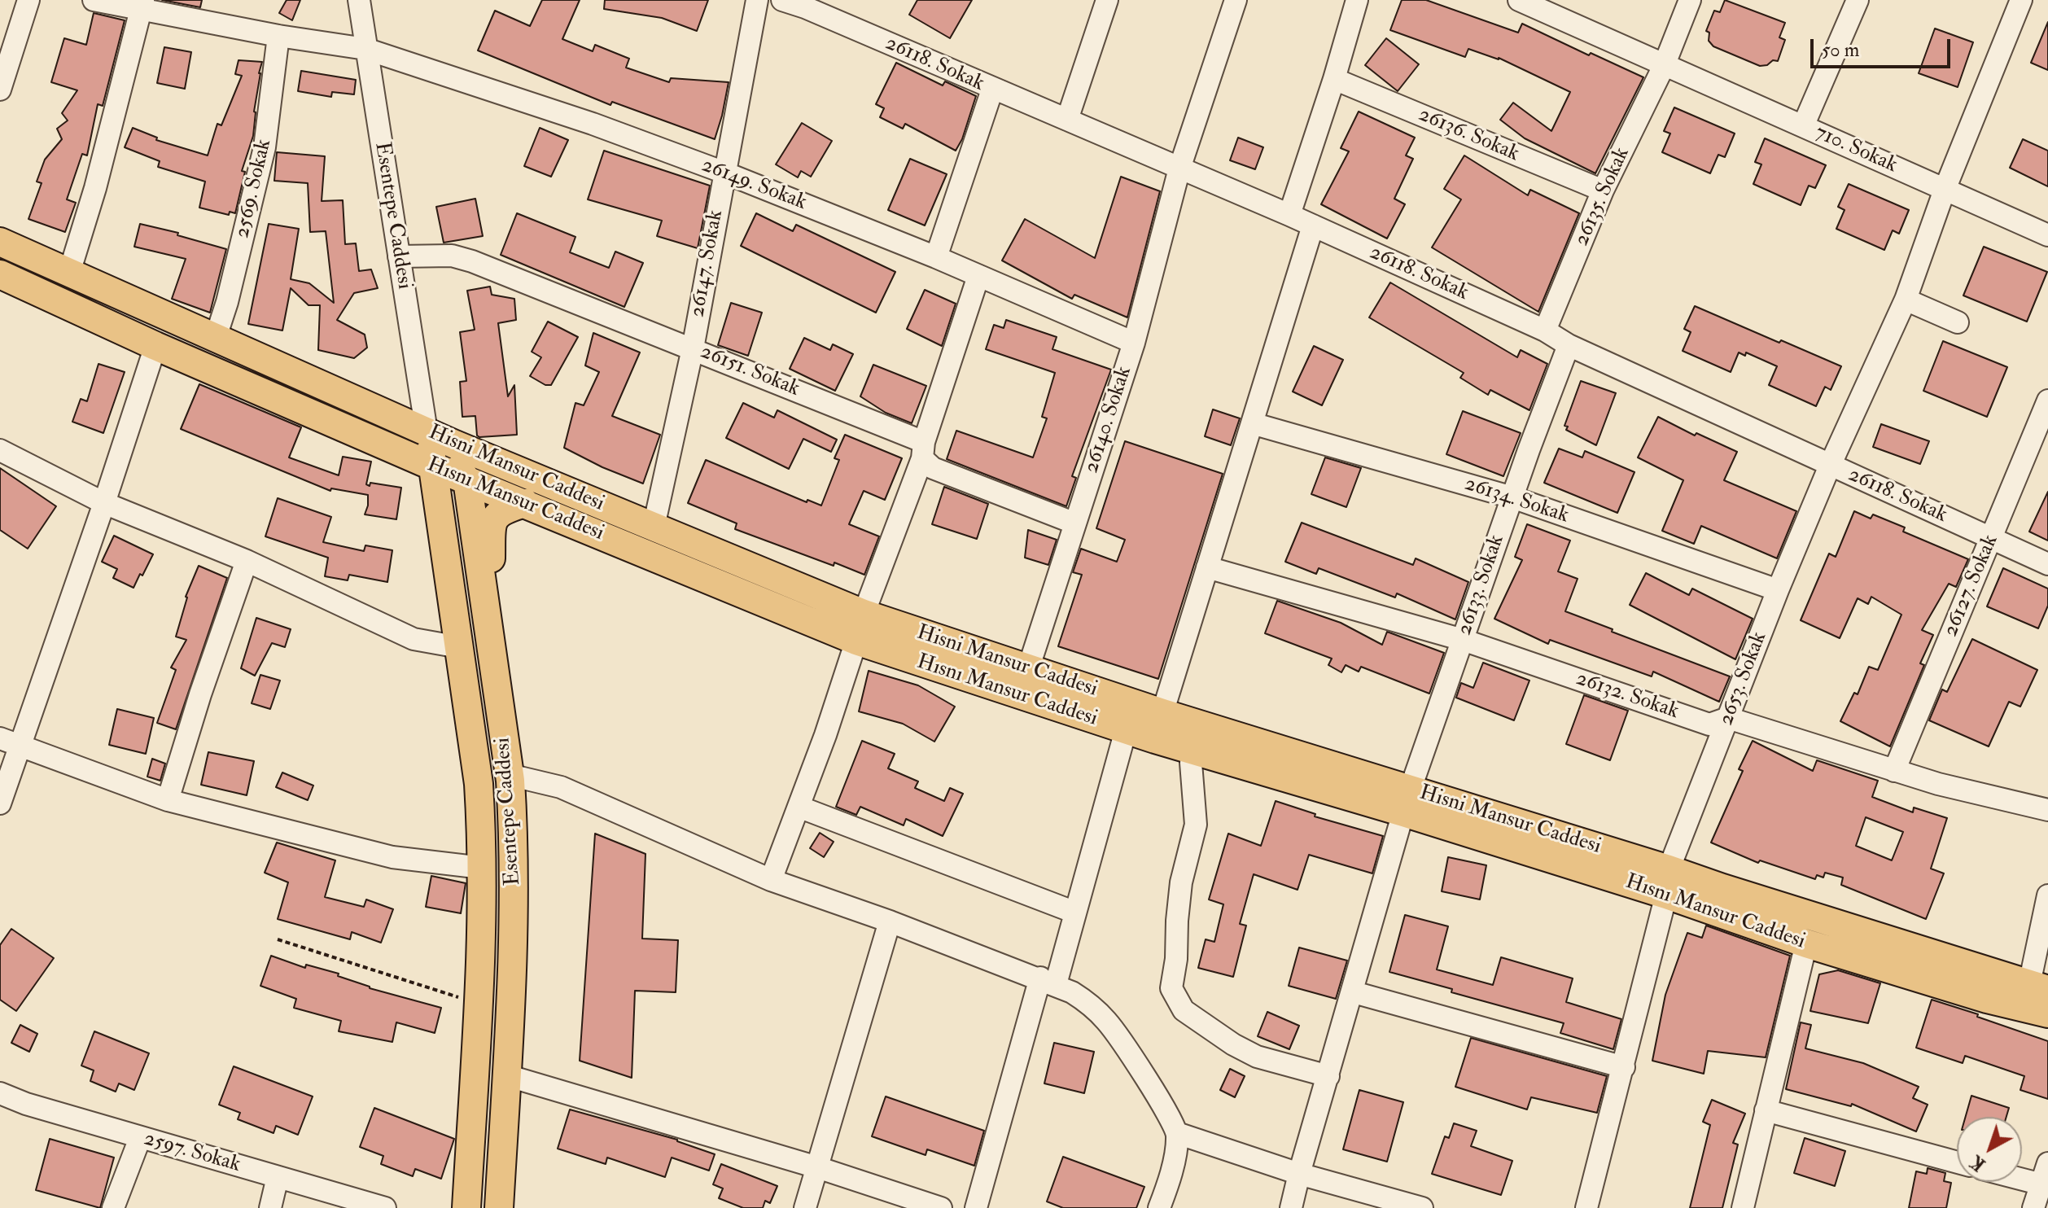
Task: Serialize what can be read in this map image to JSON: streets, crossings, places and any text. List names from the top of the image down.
{
  "streets": {
    "main road": ["Esentepe Caddesi", "Hisni Mansur Caddesi", "Hısnı Mansur Caddesi"],
    "street": [
      "26118. Sokak",
      "26136. Sokak",
      "710. Sokak",
      "26149. Sokak",
      "2569. Sokak",
      "26135. Sokak",
      "26147. Sokak",
      "26151. Sokak",
      "26140. Sokak",
      "26134. Sokak",
      "26133. Sokak",
      "26127. Sokak",
      "2653. Sokak",
      "26132. Sokak",
      "2597. Sokak"
    ]
  },
  "crossings": [
    ["26118. Sokak", "26135. Sokak"],
    ["26118. Sokak", "26140. Sokak"],
    ["26118. Sokak", "26133. Sokak"],
    ["26118. Sokak", "26127. Sokak"],
    ["26118. Sokak", "2653. Sokak"],
    ["26136. Sokak", "26135. Sokak"],
    ["710. Sokak", "26135. Sokak"],
    ["710. Sokak", "2653. Sokak"],
    ["26149. Sokak", "2569. Sokak"],
    ["26149. Sokak", "Esentepe Caddesi"],
    ["26149. Sokak", "26147. Sokak"],
    ["26149. Sokak", "26140. Sokak"],
    ["2569. Sokak", "Hisni Mansur Caddesi"],
    ["Esentepe Caddesi", "26151. Sokak"],
    ["Esentepe Caddesi", "Hisni Mansur Caddesi"],
    ["Esentepe Caddesi", "Hısnı Mansur Caddesi"],
    ["26147. Sokak", "26151. Sokak"],
    ["26147. Sokak", "Hisni Mansur Caddesi"],
    ["26151. Sokak", "26140. Sokak"],
    ["26140. Sokak", "Hisni Mansur Caddesi"],
    ["Hisni Mansur Caddesi", "Hısnı Mansur Caddesi"],
    ["Hisni Mansur Caddesi", "26133. Sokak"],
    ["Hisni Mansur Caddesi", "2653. Sokak"],
    ["Hısnı Mansur Caddesi", "26133. Sokak"],
    ["Hısnı Mansur Caddesi", "2653. Sokak"],
    ["26134. Sokak", "26133. Sokak"],
    ["26134. Sokak", "2653. Sokak"],
    ["26133. Sokak", "26132. Sokak"],
    ["26127. Sokak", "26132. Sokak"],
    ["2653. Sokak", "26132. Sokak"]
  ],
  "scale_bar": "50 m",
  "north": "bottom left"
}
